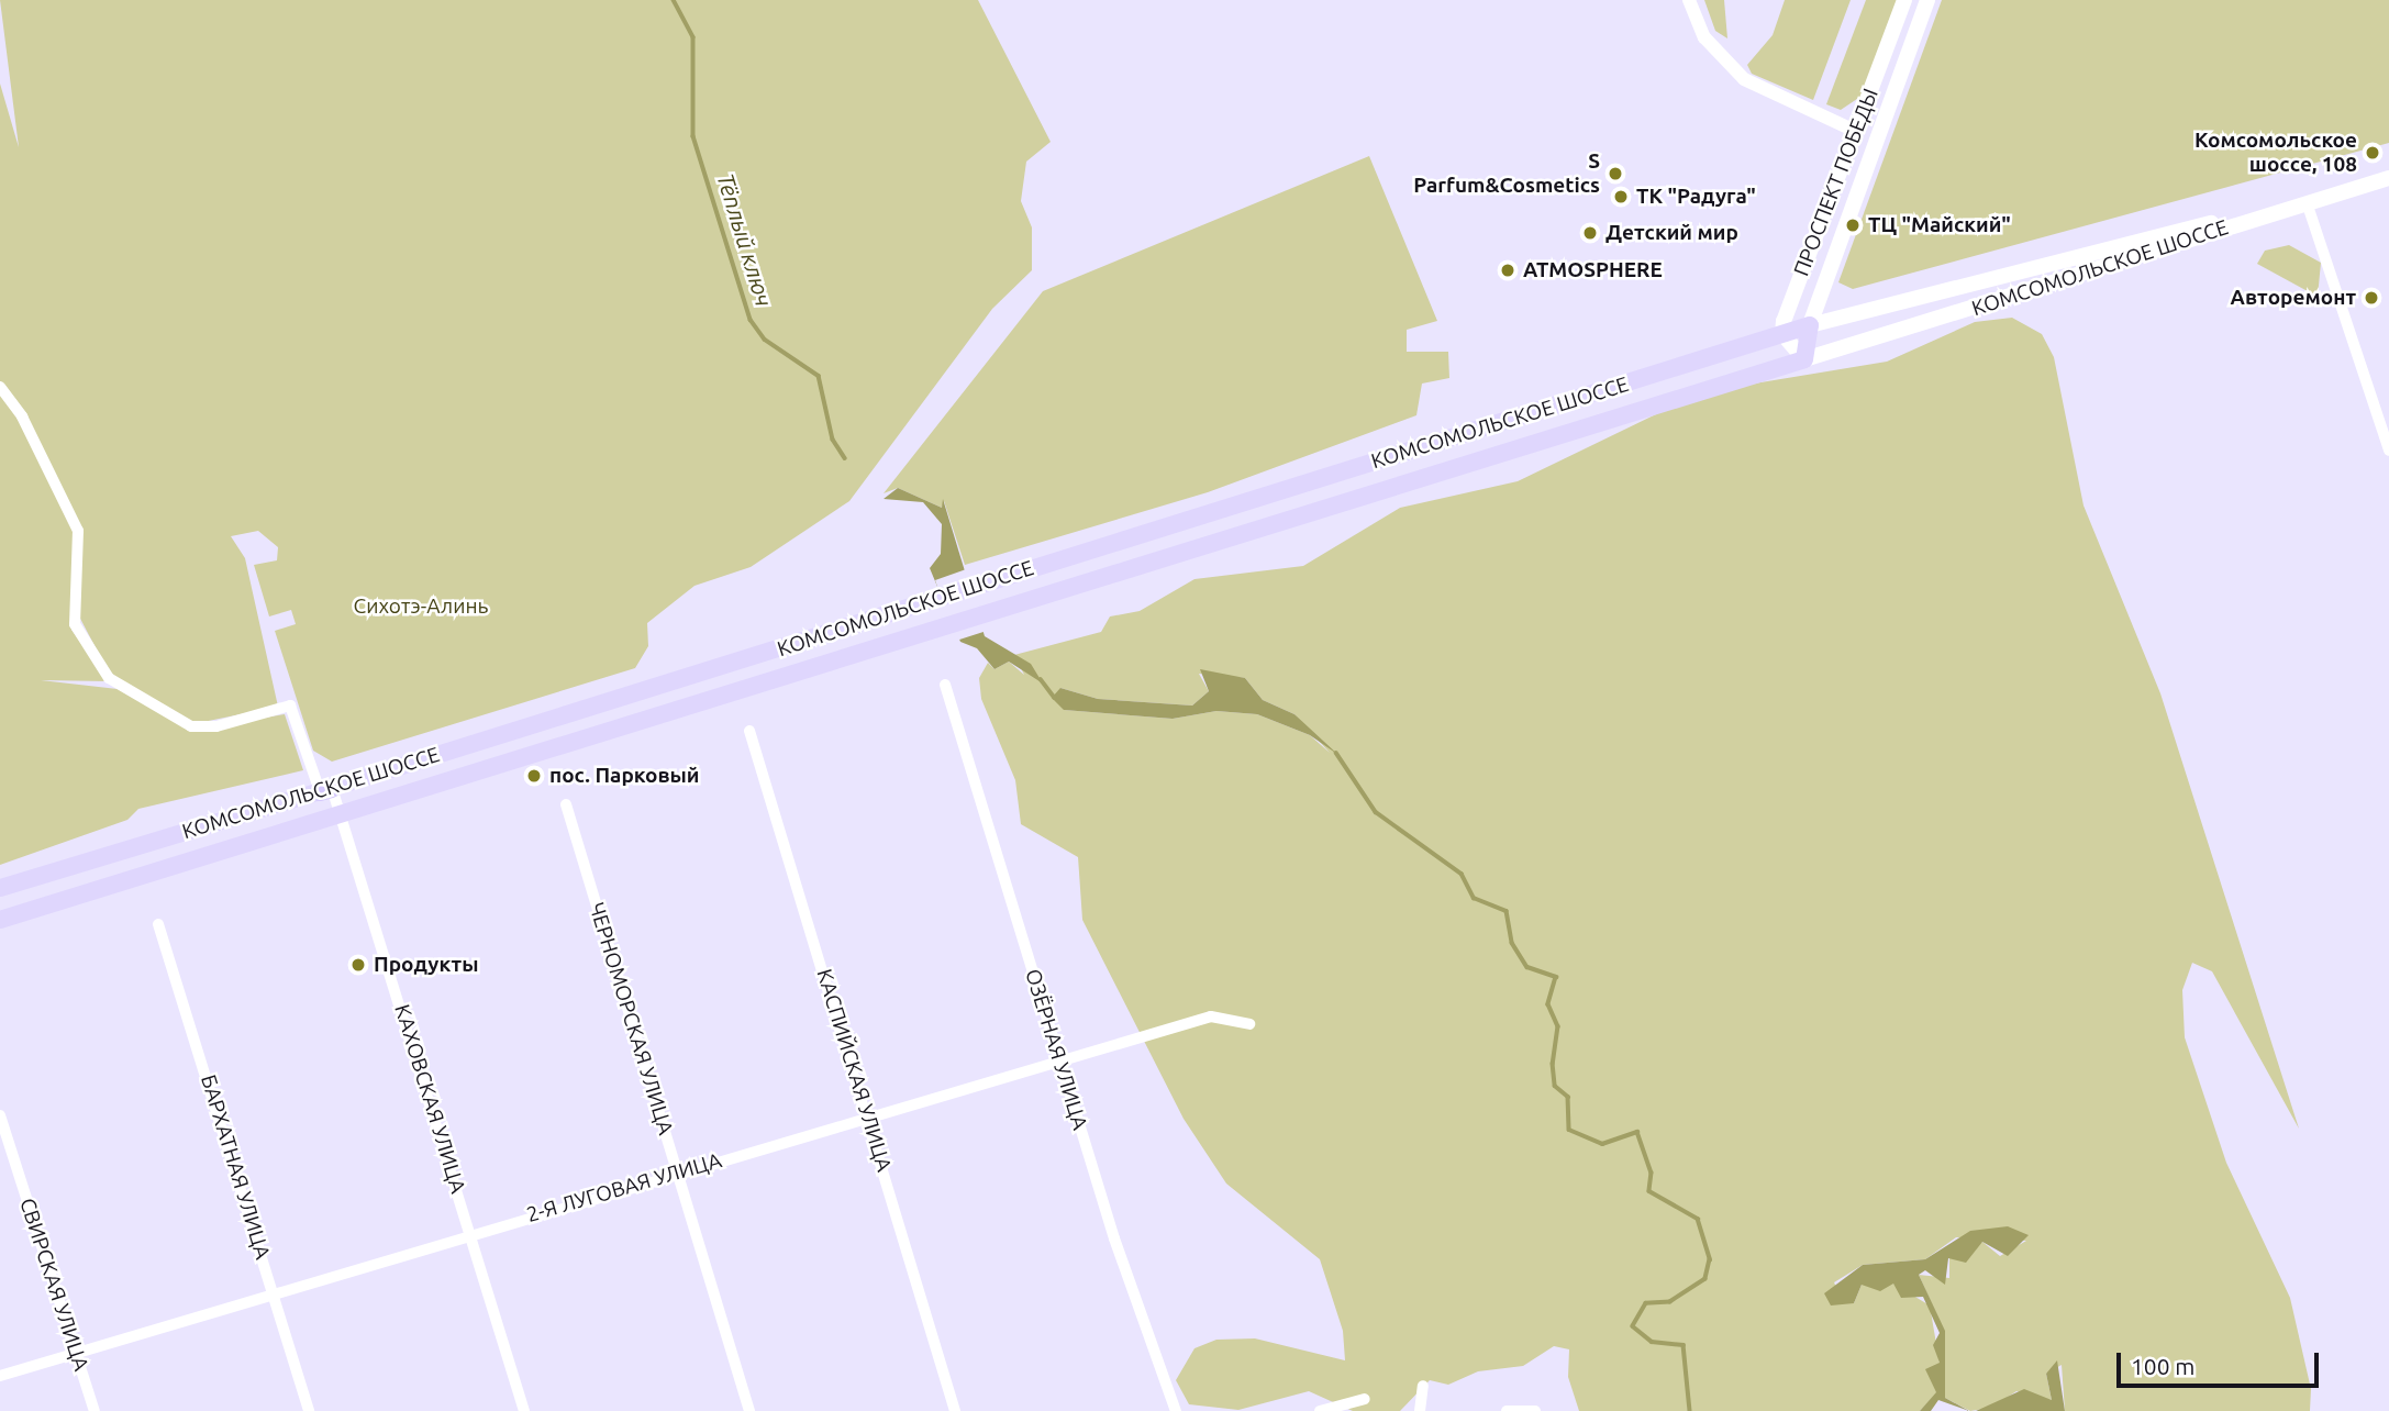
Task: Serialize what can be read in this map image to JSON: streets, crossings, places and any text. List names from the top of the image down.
{
  "streets": {
    "main road": ["ПРОСПЕКТ ПОБЕДЫ", "КОМСОМОЛЬСКОЕ ШОССЕ"],
    "street": [
      "ЧЕРНОМОРСКАЯ УЛИЦА",
      "ОЗЁРНАЯ УЛИЦА",
      "КАСПИЙСКАЯ УЛИЦА",
      "КАХОВСКАЯ УЛИЦА",
      "БАРХАТНАЯ УЛИЦА",
      "2-Я ЛУГОВАЯ УЛИЦА",
      "СВИРСКАЯ УЛИЦА"
    ]
  },
  "crossings": [
    ["ПРОСПЕКТ ПОБЕДЫ", "КОМСОМОЛЬСКОЕ ШОССЕ"],
    ["КОМСОМОЛЬСКОЕ ШОССЕ", "КАХОВСКАЯ УЛИЦА"],
    ["ЧЕРНОМОРСКАЯ УЛИЦА", "2-Я ЛУГОВАЯ УЛИЦА"],
    ["ОЗЁРНАЯ УЛИЦА", "2-Я ЛУГОВАЯ УЛИЦА"],
    ["КАСПИЙСКАЯ УЛИЦА", "2-Я ЛУГОВАЯ УЛИЦА"],
    ["КАХОВСКАЯ УЛИЦА", "2-Я ЛУГОВАЯ УЛИЦА"],
    ["БАРХАТНАЯ УЛИЦА", "2-Я ЛУГОВАЯ УЛИЦА"],
    ["2-Я ЛУГОВАЯ УЛИЦА", "СВИРСКАЯ УЛИЦА"]
  ],
  "water": ["Тёплый ключ"],
  "parks": ["Сихотэ-Алинь"],
  "places": [
    "Комсомольское шоссе, 108",
    "S Parfum&Cosmetics",
    "ТК \"Радуга\"",
    "ТЦ \"Майский\"",
    "Детский мир",
    "ATMOSPHERE",
    "Авторемонт",
    "пос. Парковый",
    "Продукты"
  ],
  "scale_bar": "100 m"
}
